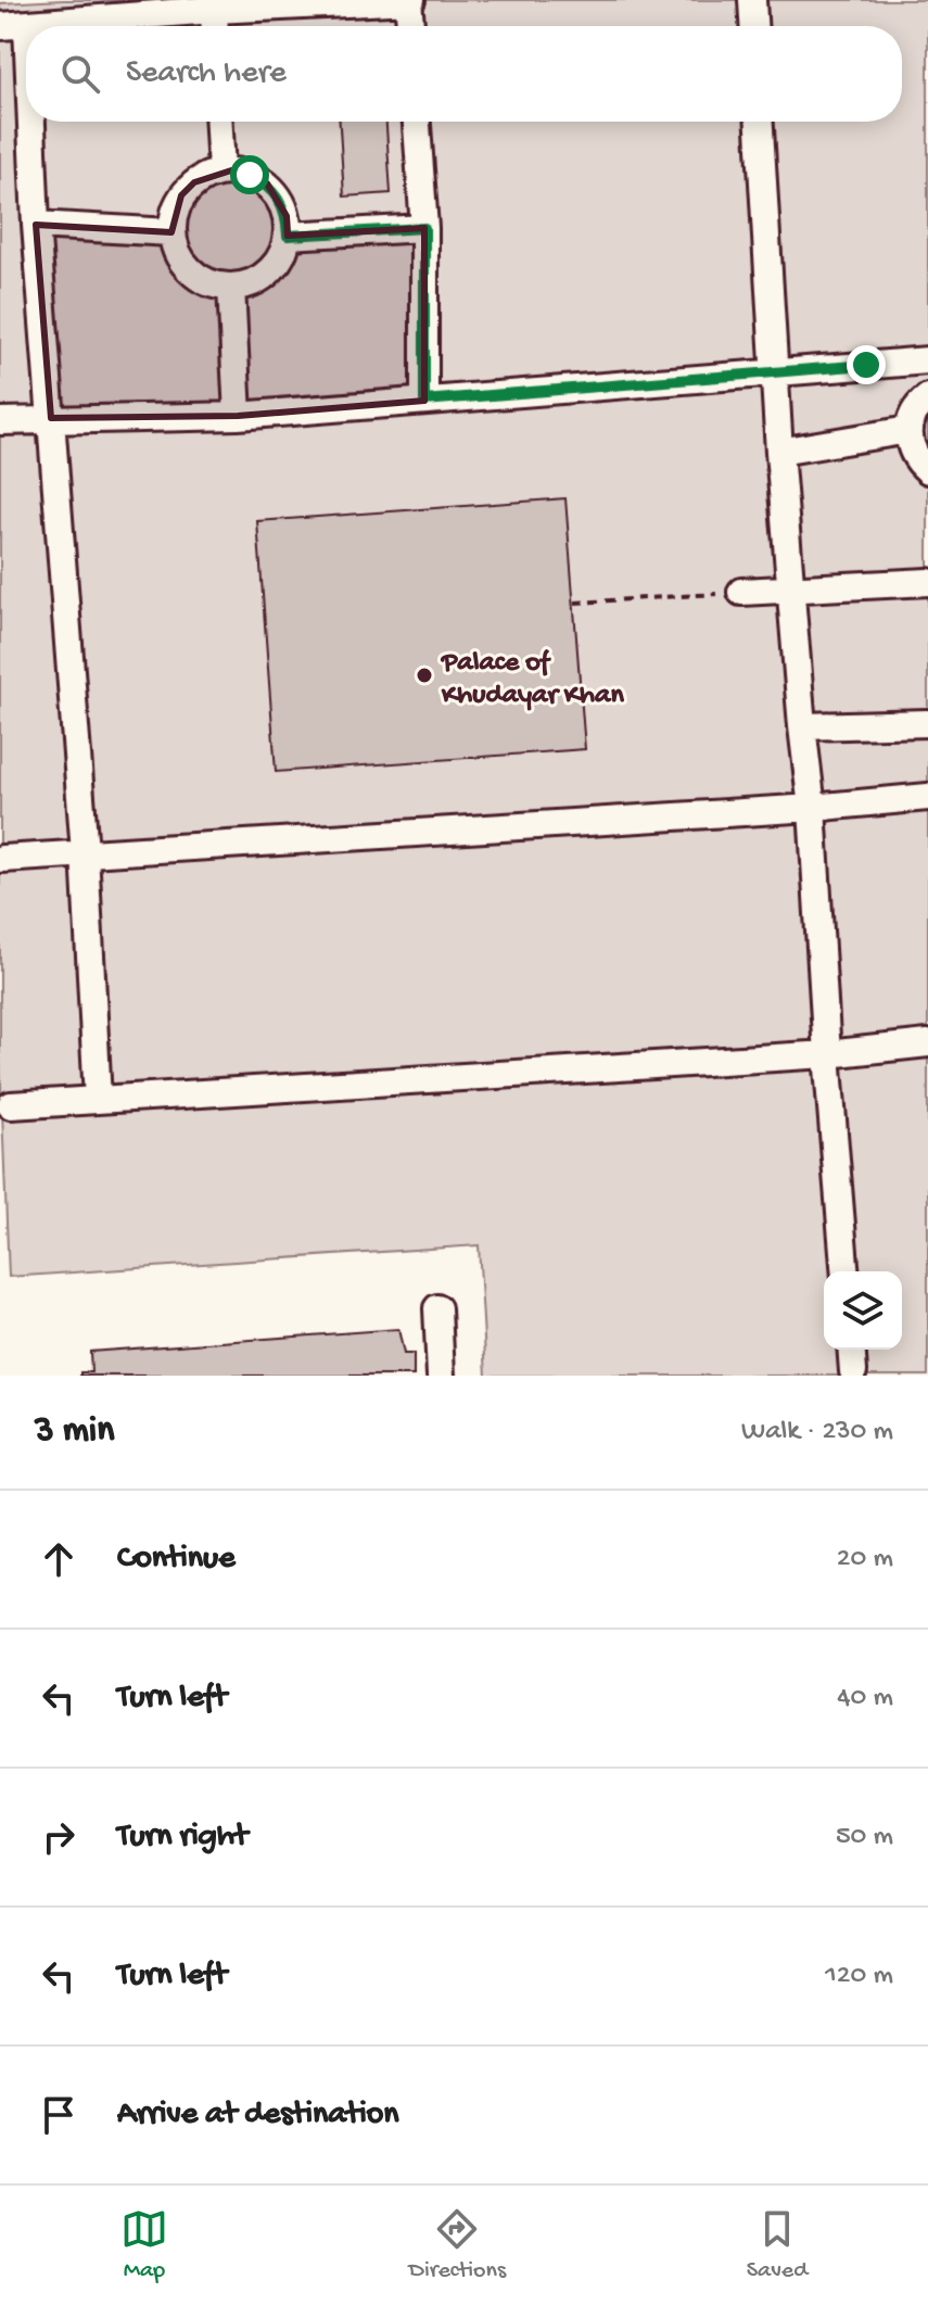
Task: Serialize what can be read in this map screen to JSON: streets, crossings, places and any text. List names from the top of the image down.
{
  "places": ["Palace of Khudayar Khan"],
  "page": {
    "search": "Search here",
    "heading": ["3 min", "Walk · 230 m"],
    "list": [
      ["Continue", "20 m"],
      ["Turn left", "40 m"],
      ["Turn right", "50 m"],
      ["Turn left", "120 m"],
      "Arrive at destination"
    ],
    "nav": ["Map", "Directions", "Saved"]
  }
}
